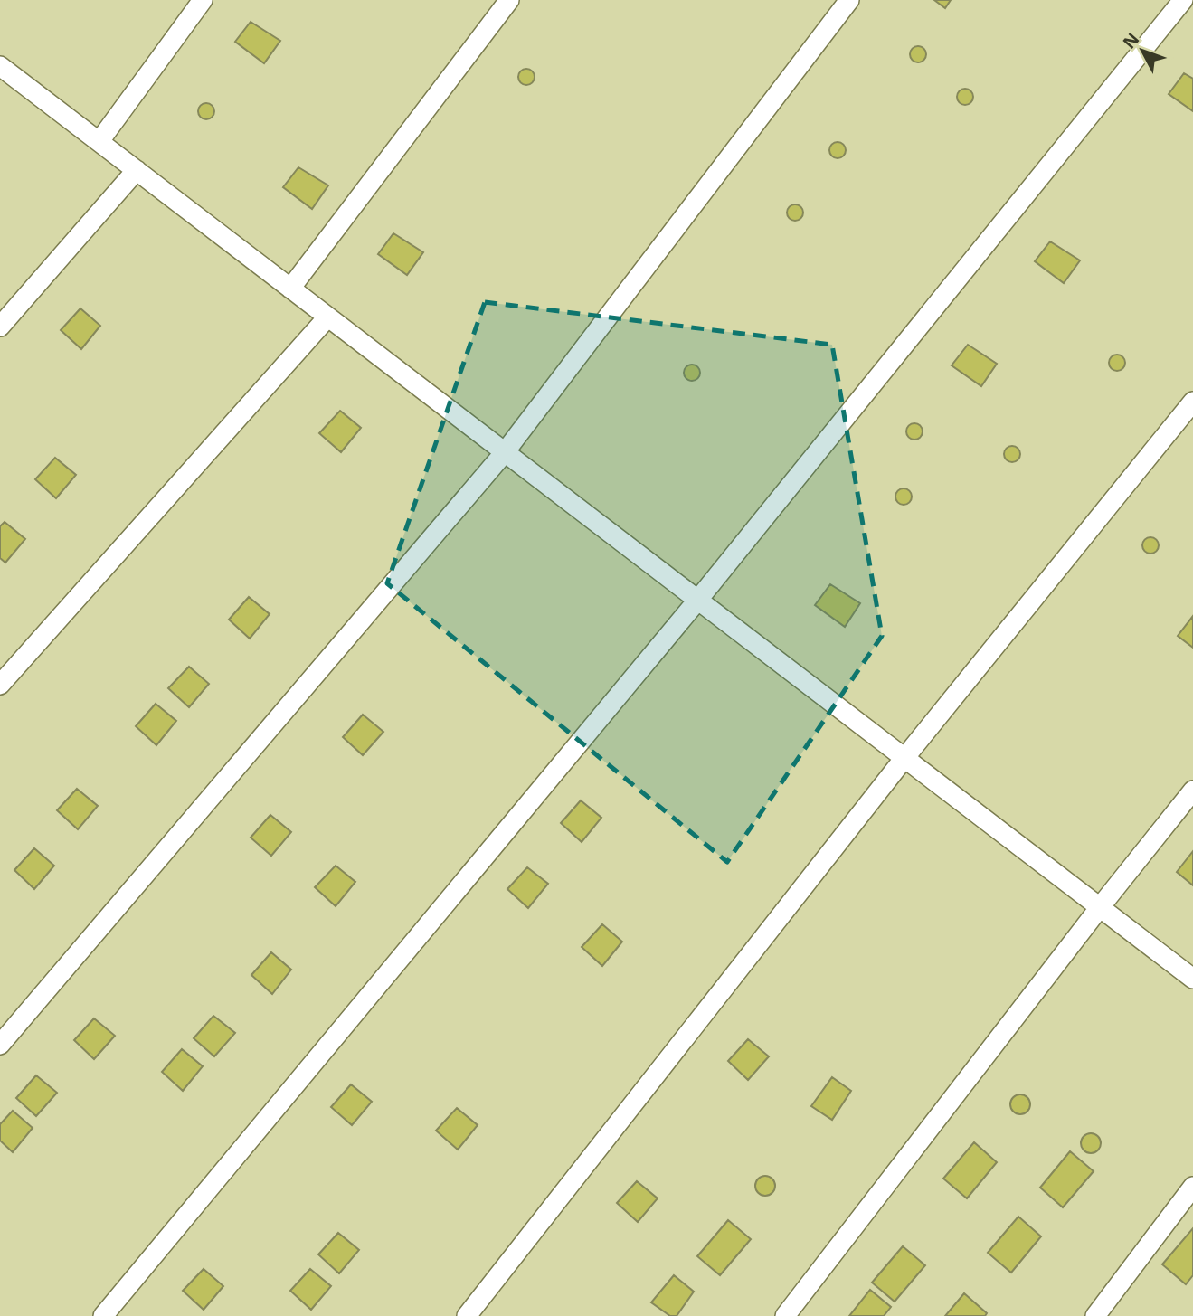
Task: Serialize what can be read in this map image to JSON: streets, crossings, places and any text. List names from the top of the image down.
{
  "north": "top left"
}
